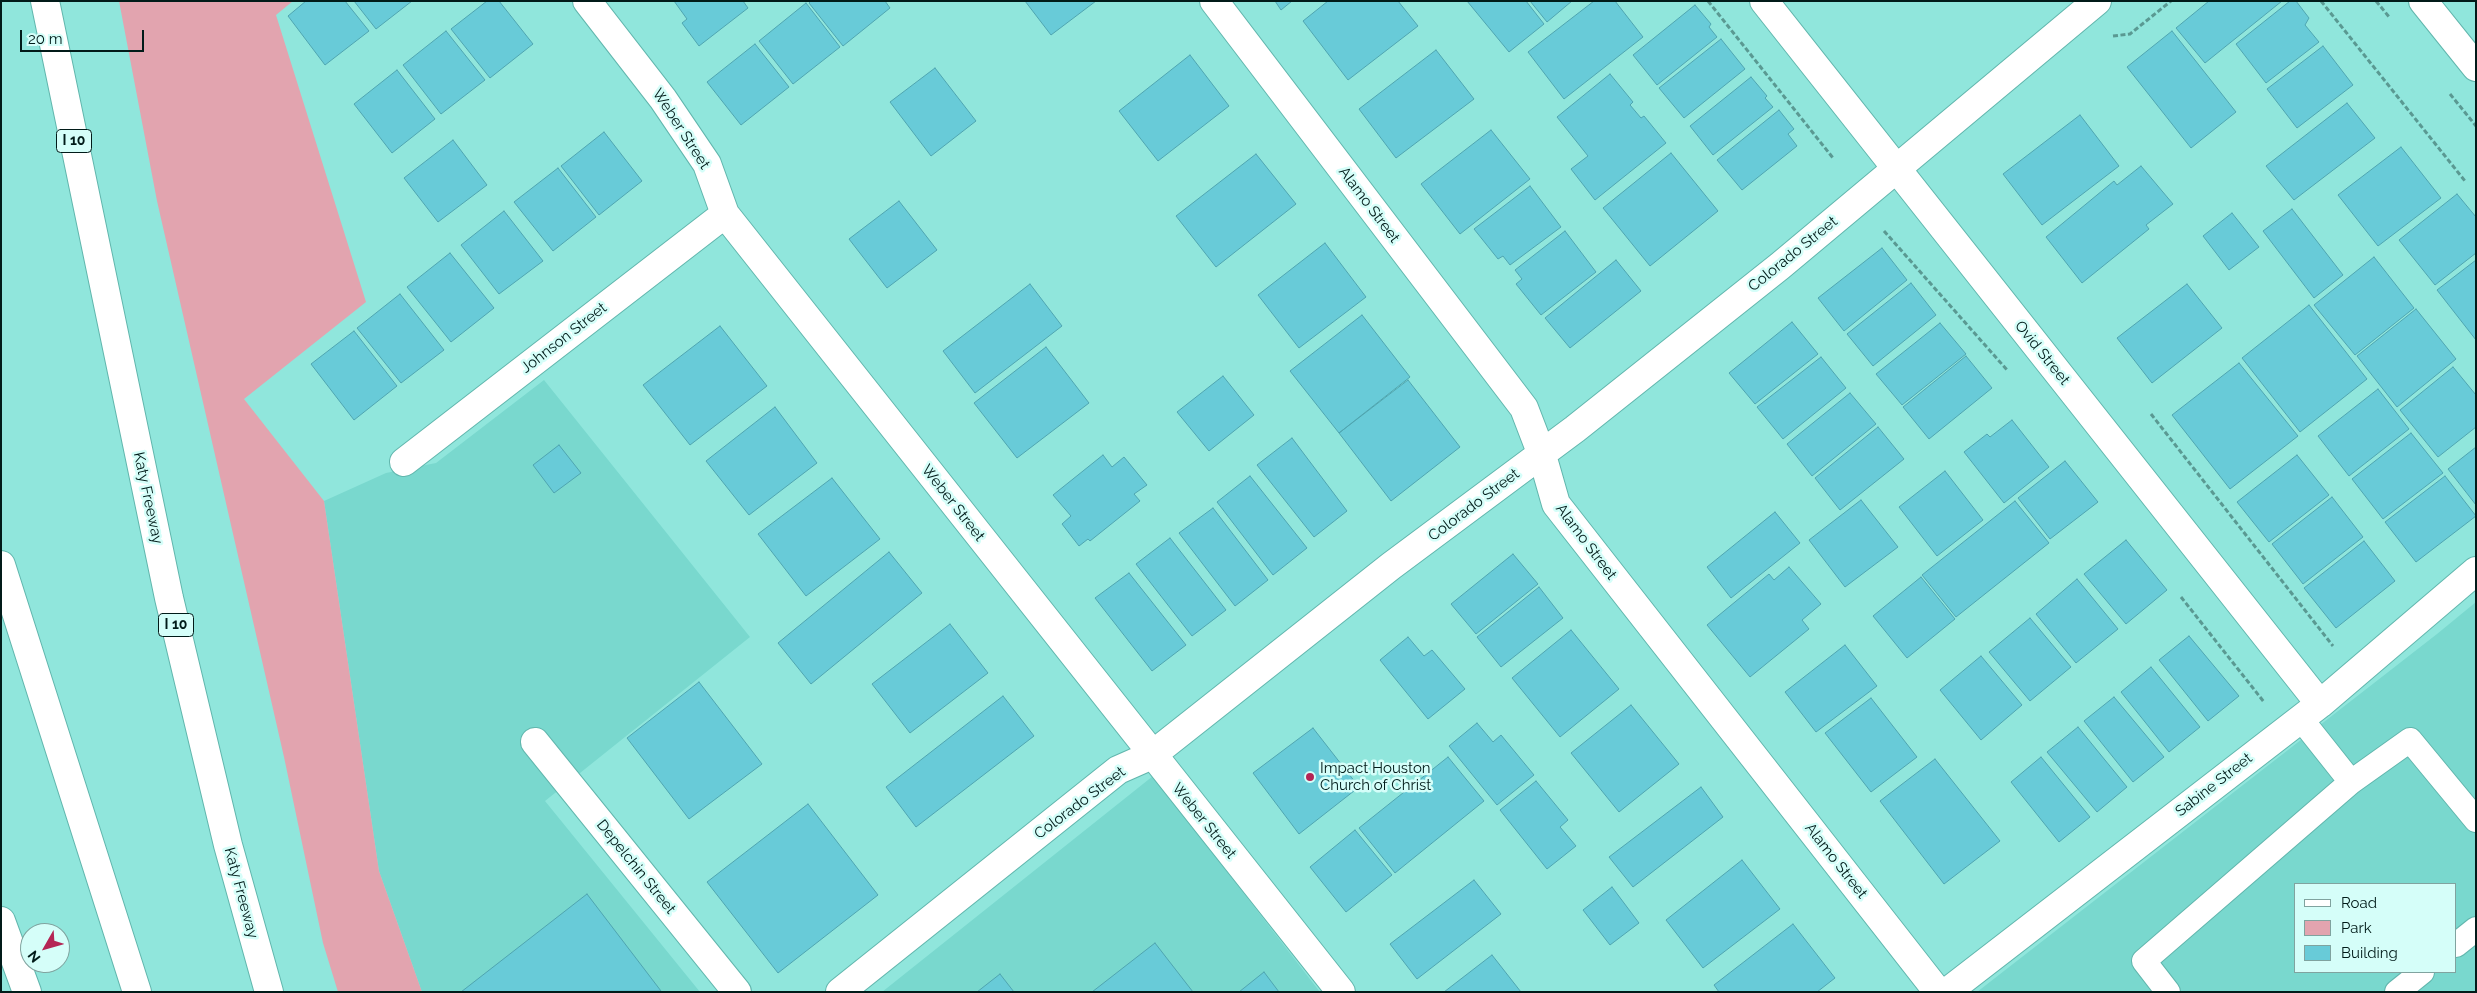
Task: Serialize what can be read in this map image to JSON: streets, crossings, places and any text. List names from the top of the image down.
{
  "streets": {
    "main road": [
      "Weber Street",
      "I 10",
      "Alamo Street",
      "Colorado Street",
      "Johnson Street",
      "Ovid Street",
      "Katy Freeway",
      "Sabine Street",
      "Depelchin Street"
    ]
  },
  "crossings": [
    ["Weber Street", "Colorado Street"],
    ["Weber Street", "Johnson Street"],
    ["Alamo Street", "Colorado Street"],
    ["Colorado Street", "Ovid Street"],
    ["Ovid Street", "Sabine Street"]
  ],
  "places": ["Impact Houston Church of Christ"],
  "legend": ["Road", "Park", "Building"],
  "scale_bar": "20 m",
  "north": "bottom left"
}
